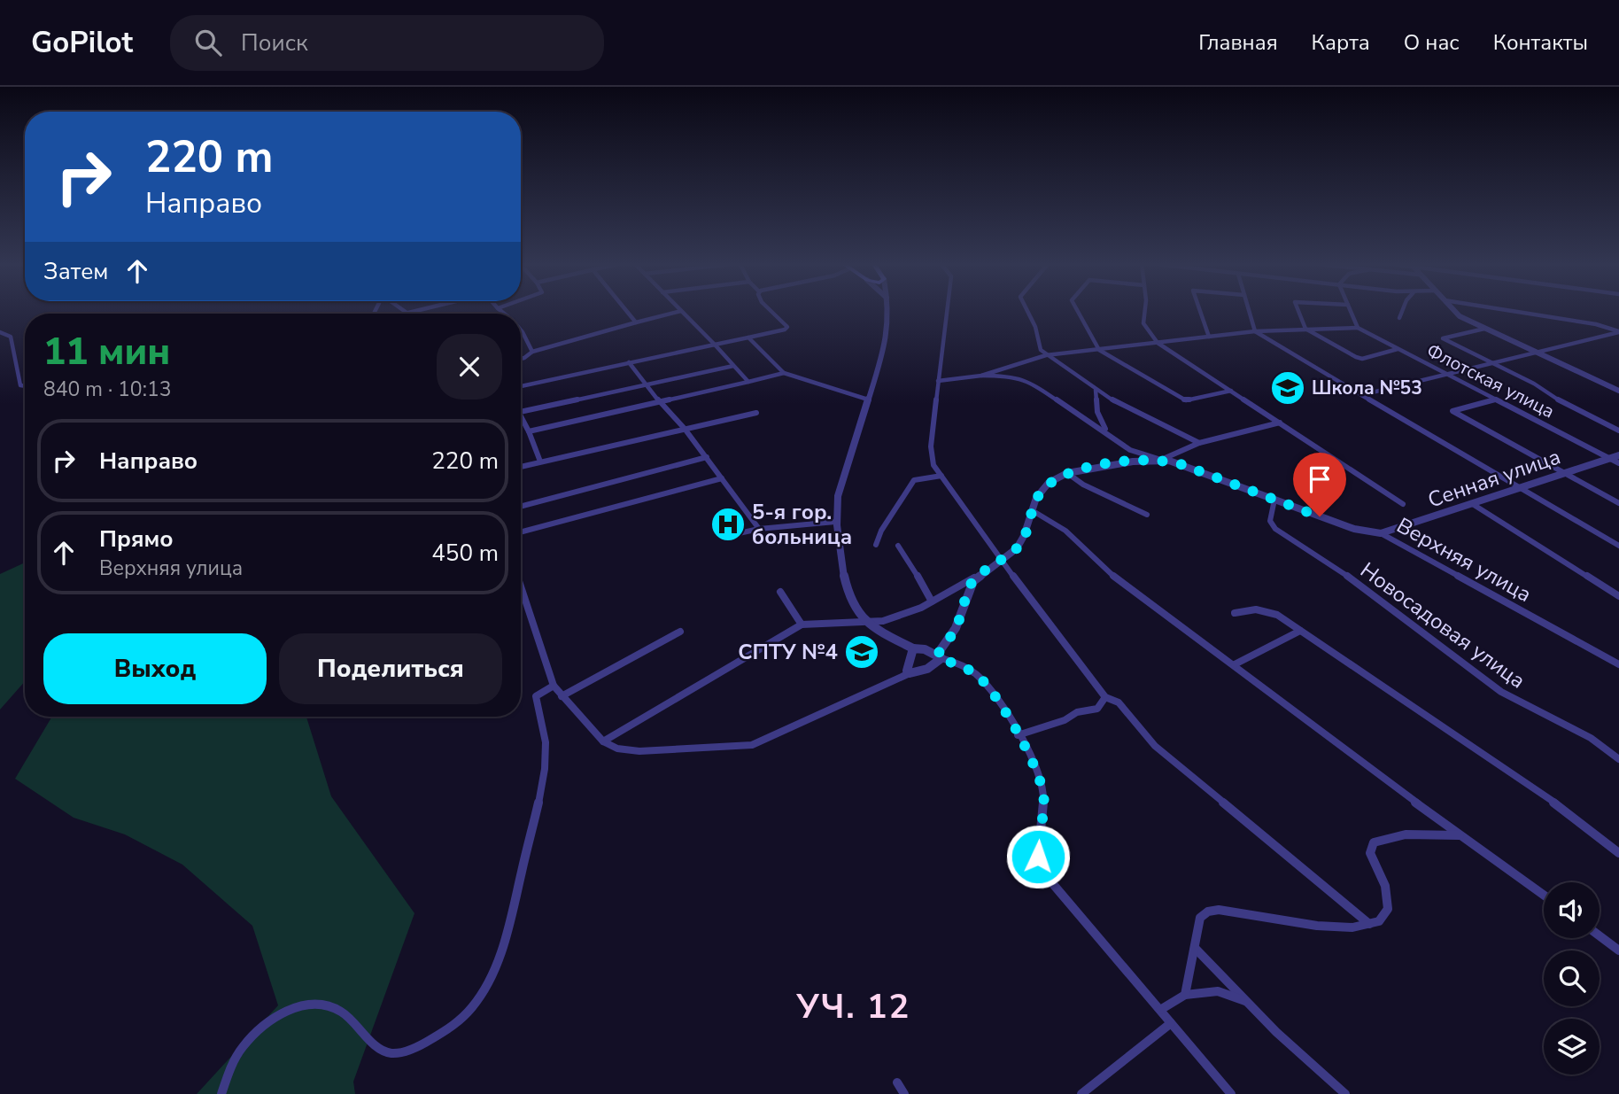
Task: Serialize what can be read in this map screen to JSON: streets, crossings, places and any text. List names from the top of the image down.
{
  "streets": {
    "street": [
      "Флотская улица",
      "Сенная улица",
      "Верхняя улица",
      "Новосадовая улица"
    ]
  },
  "crossings": [
    ["Флотская улица", "Сенная улица"],
    ["Сенная улица", "Верхняя улица"],
    ["Верхняя улица", "Новосадовая улица"]
  ],
  "districts": ["УЧ. 12"],
  "places": {
    "school or university": ["Школа №53", "СПТУ №4"],
    "hospital": ["5-я гор. больница"]
  },
  "page": {
    "header": "GoPilot",
    "search": "Поиск",
    "nav": [
      "Главная",
      "Карта",
      "О нас",
      "Контакты"
    ],
    "turn": ["220 m", "Направо"],
    "then": "Затем",
    "heading": ["11 мин", "840 m · 10:13"],
    "list": [
      {
        "name": "Направо",
        "value": "220 m"
      },
      {
        "name": "Прямо",
        "note": "Верхняя улица",
        "value": "450 m"
      }
    ],
    "buttons": ["Выход", "Поделиться"]
  }
}
